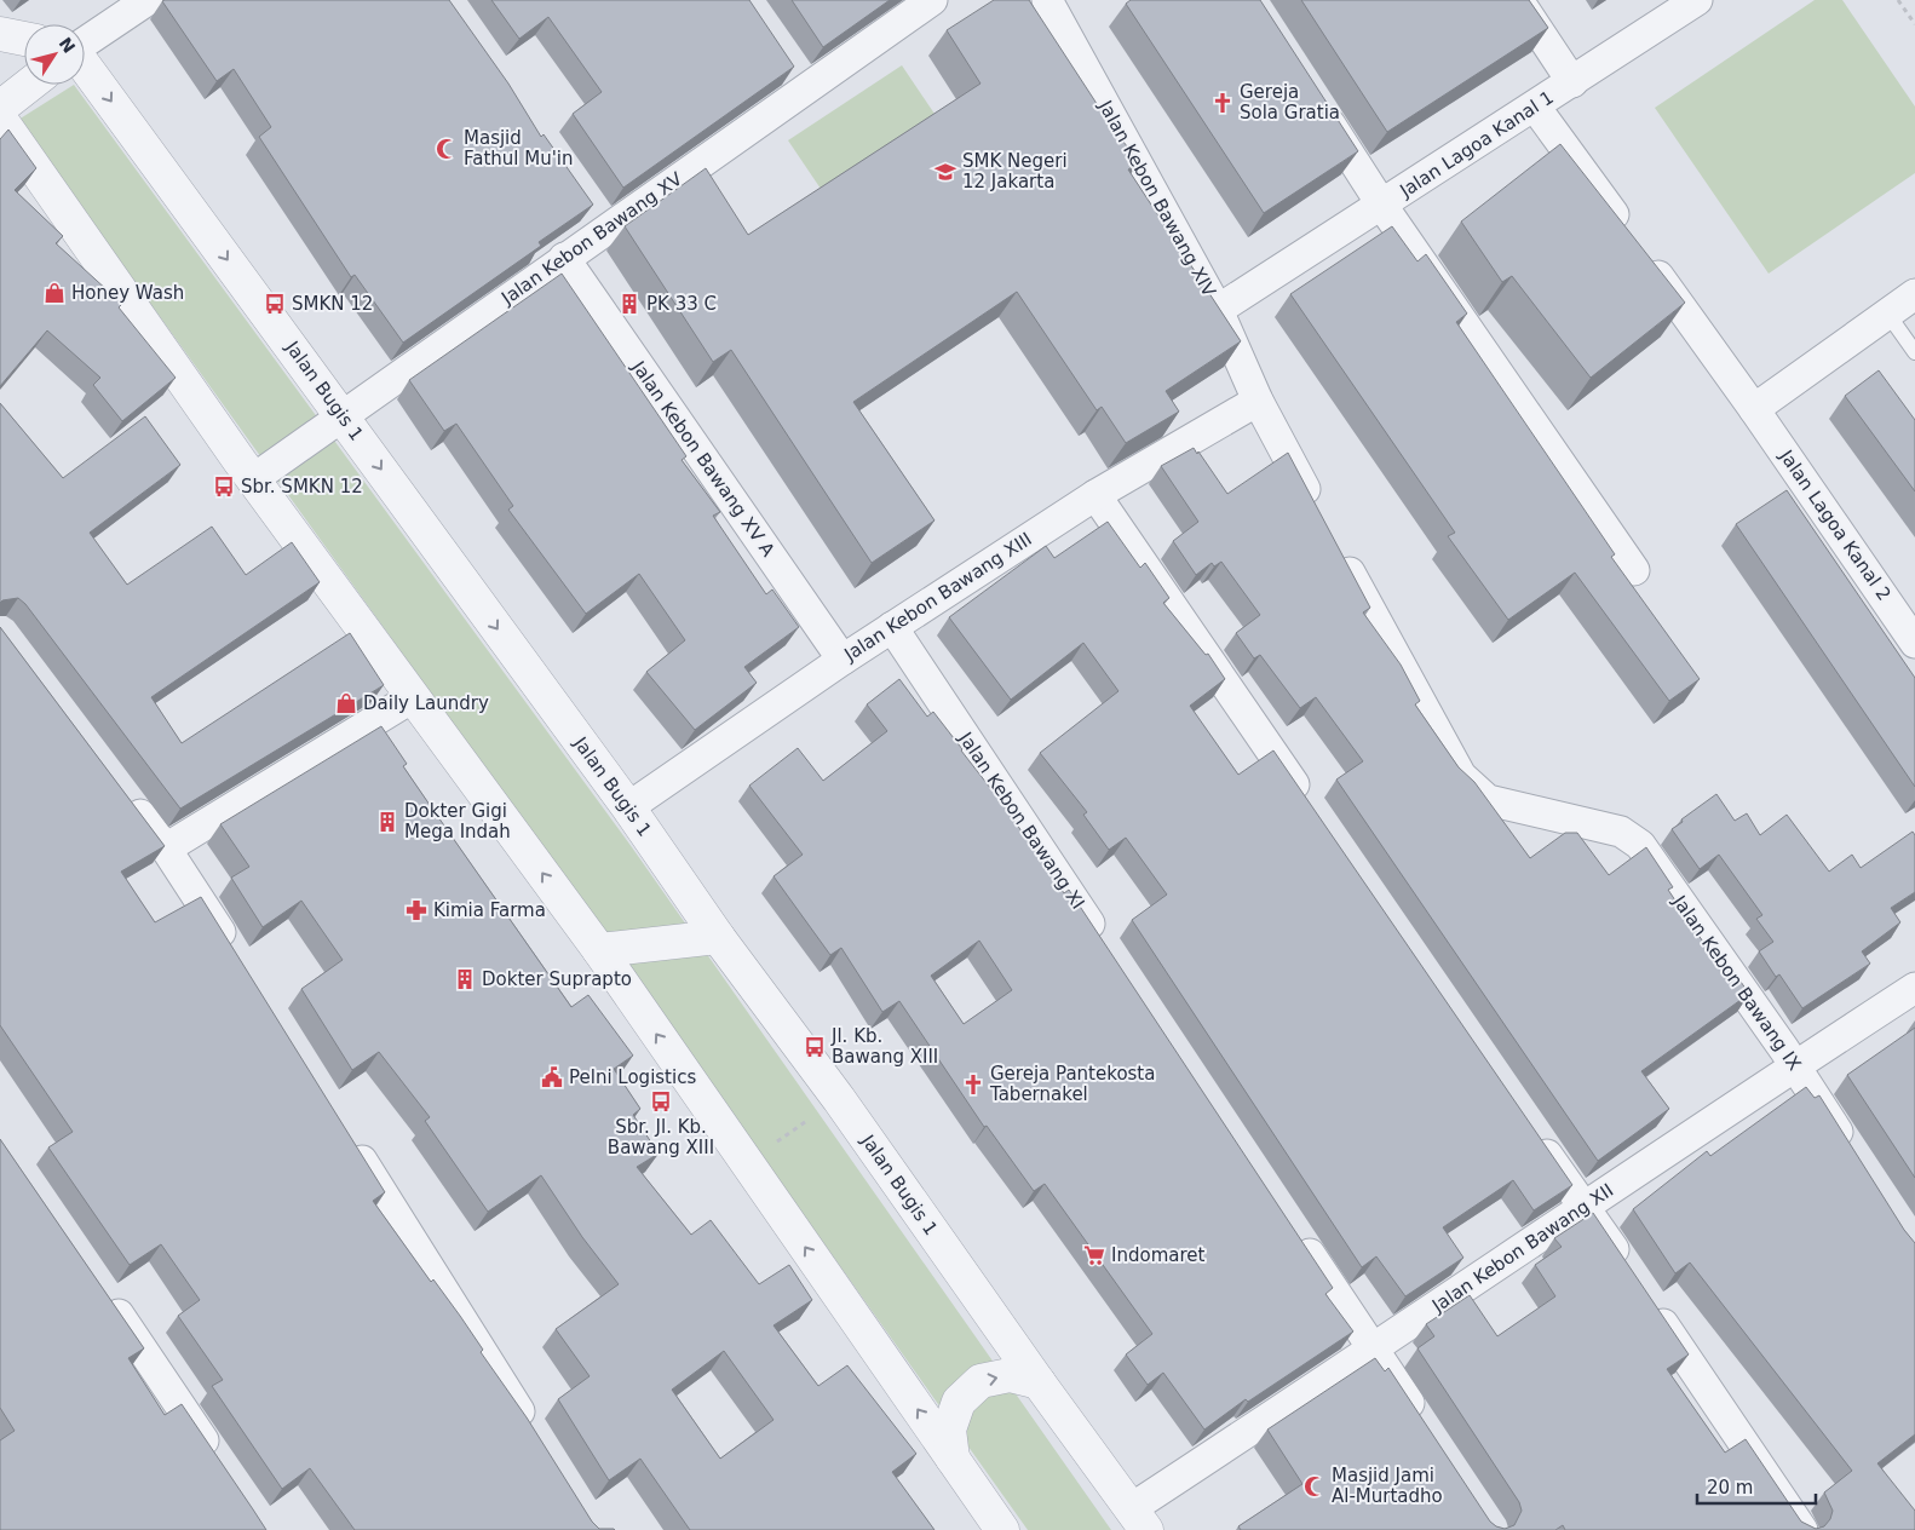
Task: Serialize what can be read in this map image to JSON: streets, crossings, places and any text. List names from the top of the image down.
{
  "streets": {
    "street": [
      "Jalan Lagoa Kanal 1",
      "Jalan Kebon Bawang XIV",
      "Jalan Kebon Bawang XV",
      "Jalan Bugis 1",
      "Jalan Kebon Bawang XV A",
      "Jalan Lagoa Kanal 2",
      "Jalan Kebon Bawang XIII",
      "Jalan Kebon Bawang XI",
      "Jalan Kebon Bawang IX",
      "Jalan Kebon Bawang XII"
    ]
  },
  "crossings": [
    ["Jalan Lagoa Kanal 1", "Jalan Kebon Bawang XIV"],
    ["Jalan Lagoa Kanal 1", "Jalan Lagoa Kanal 2"],
    ["Jalan Kebon Bawang XIV", "Jalan Kebon Bawang XIII"],
    ["Jalan Kebon Bawang XV", "Jalan Bugis 1"],
    ["Jalan Kebon Bawang XV", "Jalan Kebon Bawang XV A"],
    ["Jalan Bugis 1", "Jalan Kebon Bawang XIII"],
    ["Jalan Bugis 1", "Jalan Kebon Bawang XII"],
    ["Jalan Kebon Bawang XV A", "Jalan Kebon Bawang XIII"],
    ["Jalan Kebon Bawang XIII", "Jalan Kebon Bawang XI"],
    ["Jalan Kebon Bawang IX", "Jalan Kebon Bawang XII"]
  ],
  "places": {
    "church": ["Gereja Sola Gratia", "Gereja Pantekosta Tabernakel"],
    "mosque": ["Masjid Fathul Mu'in", "Masjid Jami Al-Murtadho"],
    "school or university": ["SMK Negeri 12 Jakarta"],
    "shop": ["Honey Wash", "Daily Laundry"],
    "bus stop": [
      "SMKN 12",
      "Sbr. SMKN 12",
      "Jl. Kb. Bawang XIII",
      "Sbr. Jl. Kb. Bawang XIII"
    ],
    "building": ["PK 33 C", "Dokter Gigi Mega Indah", "Dokter Suprapto"],
    "pharmacy": ["Kimia Farma"],
    "public building": ["Pelni Logistics"],
    "supermarket": ["Indomaret"]
  },
  "scale_bar": "20 m",
  "north": "top right"
}
